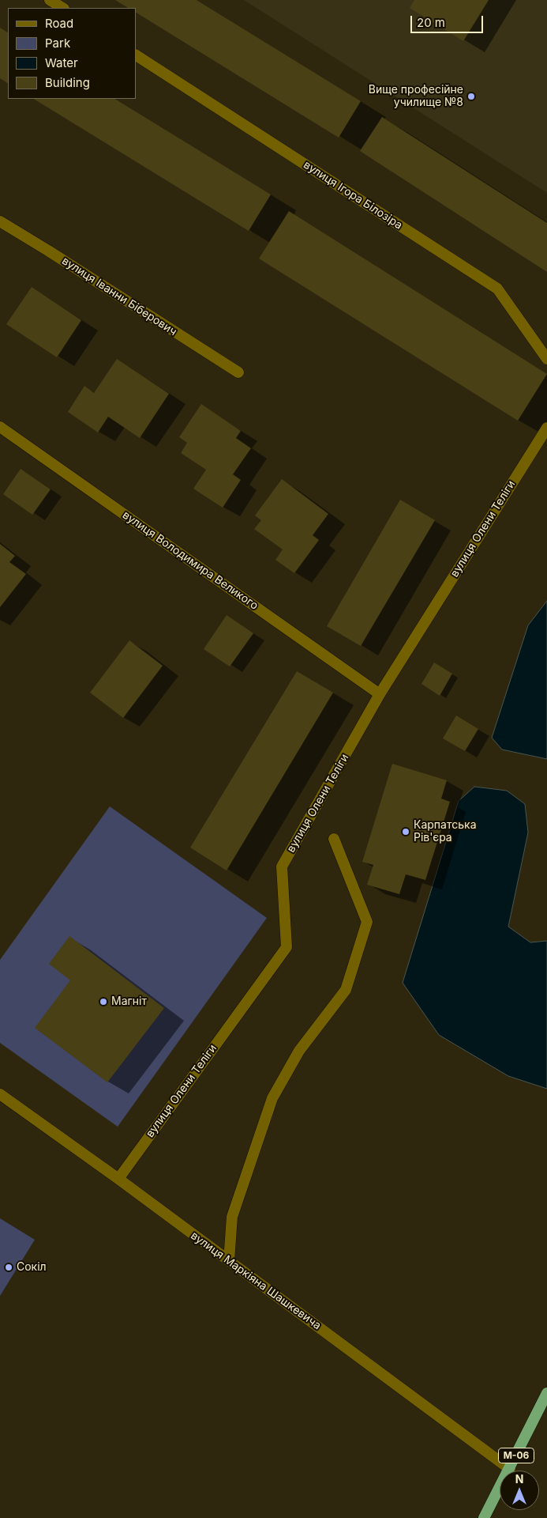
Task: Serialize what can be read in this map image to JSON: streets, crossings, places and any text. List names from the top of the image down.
{
  "streets": {
    "highway": ["М-06"],
    "street": [
      "вулиця Ігора Білозіра",
      "вулиця Іванни Біберович",
      "вулиця Олени Теліги",
      "вулиця Володимира Великого",
      "вулиця Маркіяна Шашкевича"
    ]
  },
  "crossings": [
    ["вулиця Олени Теліги", "вулиця Володимира Великого"],
    ["вулиця Олени Теліги", "вулиця Маркіяна Шашкевича"],
    ["вулиця Маркіяна Шашкевича", "М-06"]
  ],
  "places": [
    "Вище професійне училище №8",
    "Карпатська Рів'єра",
    "Магніт",
    "Сокіл"
  ],
  "legend": [
    "Road",
    "Park",
    "Water",
    "Building"
  ],
  "scale_bar": "20 m",
  "north": "top"
}
